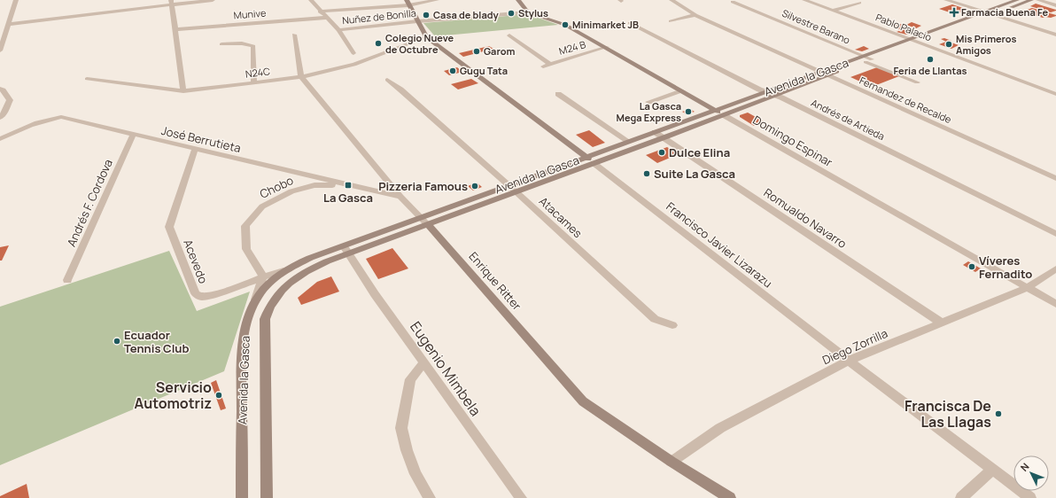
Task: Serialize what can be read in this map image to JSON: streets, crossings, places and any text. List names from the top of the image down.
{
  "streets": {
    "main road": [
      "Avenida la Gasca",
      "Domingo Espinar",
      "Francisco Javier Lizarazu",
      "Enrique Ritter"
    ],
    "street": [
      "Munive",
      "Nuñez de Bonilla",
      "Silvestre Barano",
      "Pablo Palacio",
      "M24 B",
      "N24C",
      "Fernandez de Recalde",
      "Andrés de Artieda",
      "José Berrutieta",
      "Chobo",
      "Andrés F. Cordova",
      "Atacames",
      "Romualdo Navarro",
      "Acevedo",
      "Diego Zorrilla",
      "Eugenio Mimbela"
    ]
  },
  "crossings": [
    ["Nuñez de Bonilla", "Domingo Espinar"],
    ["Nuñez de Bonilla", "Francisco Javier Lizarazu"],
    ["Silvestre Barano", "Avenida la Gasca"],
    ["Pablo Palacio", "Avenida la Gasca"],
    ["M24 B", "Domingo Espinar"],
    ["N24C", "Francisco Javier Lizarazu"],
    ["N24C", "Enrique Ritter"],
    ["Avenida la Gasca", "Fernandez de Recalde"],
    ["Avenida la Gasca", "Andrés de Artieda"],
    ["Avenida la Gasca", "Domingo Espinar"],
    ["Avenida la Gasca", "Atacames"],
    ["Avenida la Gasca", "Romualdo Navarro"],
    ["Avenida la Gasca", "Francisco Javier Lizarazu"],
    ["Avenida la Gasca", "Acevedo"],
    ["Avenida la Gasca", "Enrique Ritter"],
    ["Avenida la Gasca", "Eugenio Mimbela"],
    ["José Berrutieta", "Chobo"],
    ["José Berrutieta", "Andrés F. Cordova"],
    ["José Berrutieta", "Acevedo"],
    ["José Berrutieta", "Enrique Ritter"],
    ["Domingo Espinar", "Diego Zorrilla"],
    ["Chobo", "Acevedo"],
    ["Romualdo Navarro", "Diego Zorrilla"],
    ["Francisco Javier Lizarazu", "Diego Zorrilla"],
    ["Enrique Ritter", "Diego Zorrilla"]
  ],
  "places": {
    "health": ["Farmacia Buena Fe"],
    "other": [
      "Stylus",
      "Casa de blady",
      "Minimarket JB",
      "Colegio Nueve de Octubre",
      "Mis Primeros Amigos",
      "Garom",
      "Feria de Llantas",
      "Gugu Tata",
      "La Gasca Mega Express",
      "Dulce Elina",
      "Suite La Gasca",
      "Pizzeria Famous",
      "Víveres Fernadito",
      "Ecuador Tennis Club",
      "Servicio Automotriz",
      "Francisca De Las Llagas"
    ],
    "transit": ["La Gasca"]
  },
  "north": "top left"
}
